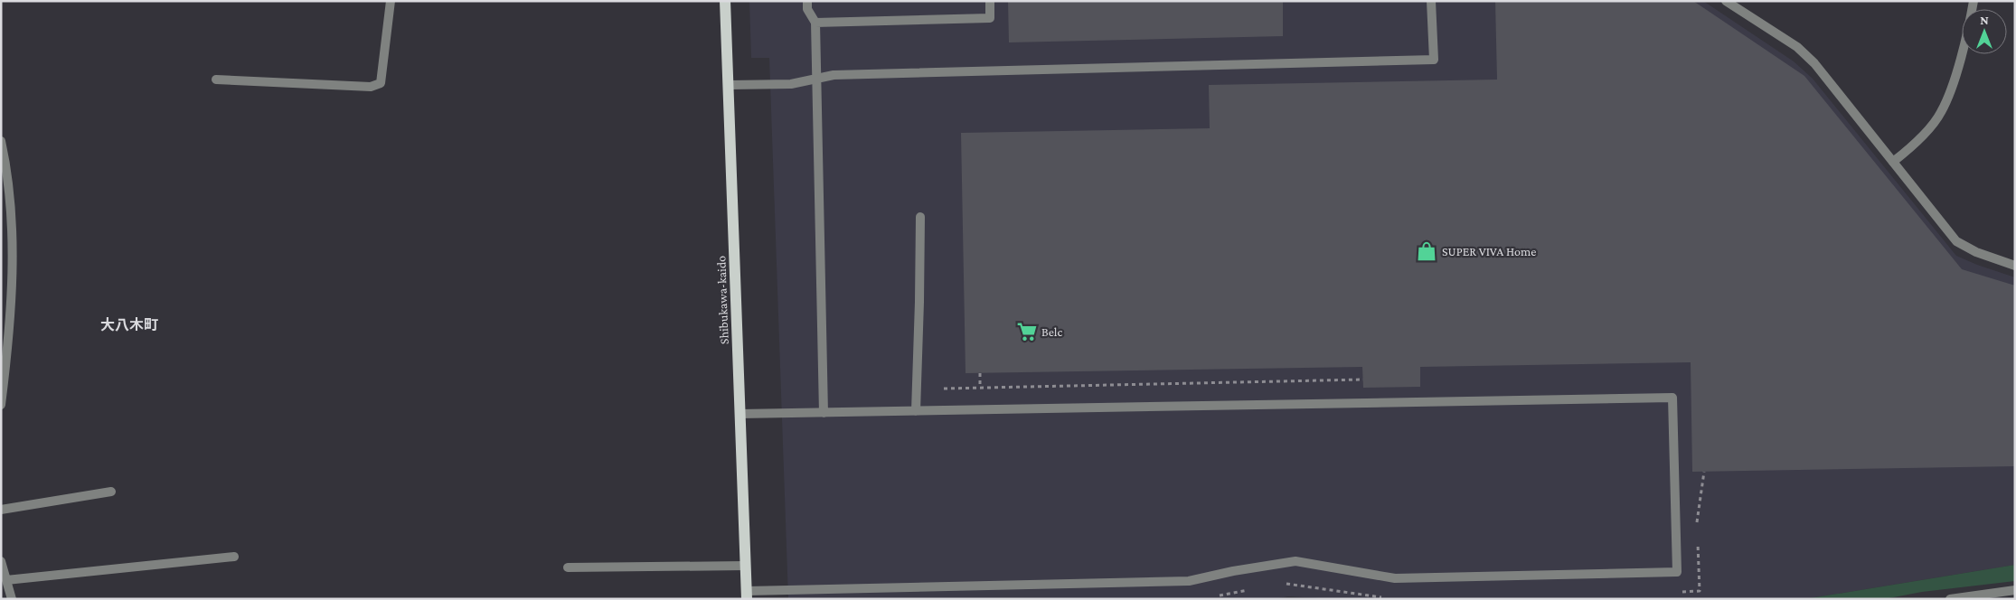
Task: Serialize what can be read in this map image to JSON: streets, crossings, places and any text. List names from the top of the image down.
{
  "streets": {
    "main road": ["Shibukawa-kaido"]
  },
  "districts": ["大八木町"],
  "places": {
    "shop": ["SUPER VIVA Home"],
    "supermarket": ["Belc"]
  },
  "north": "top"
}
